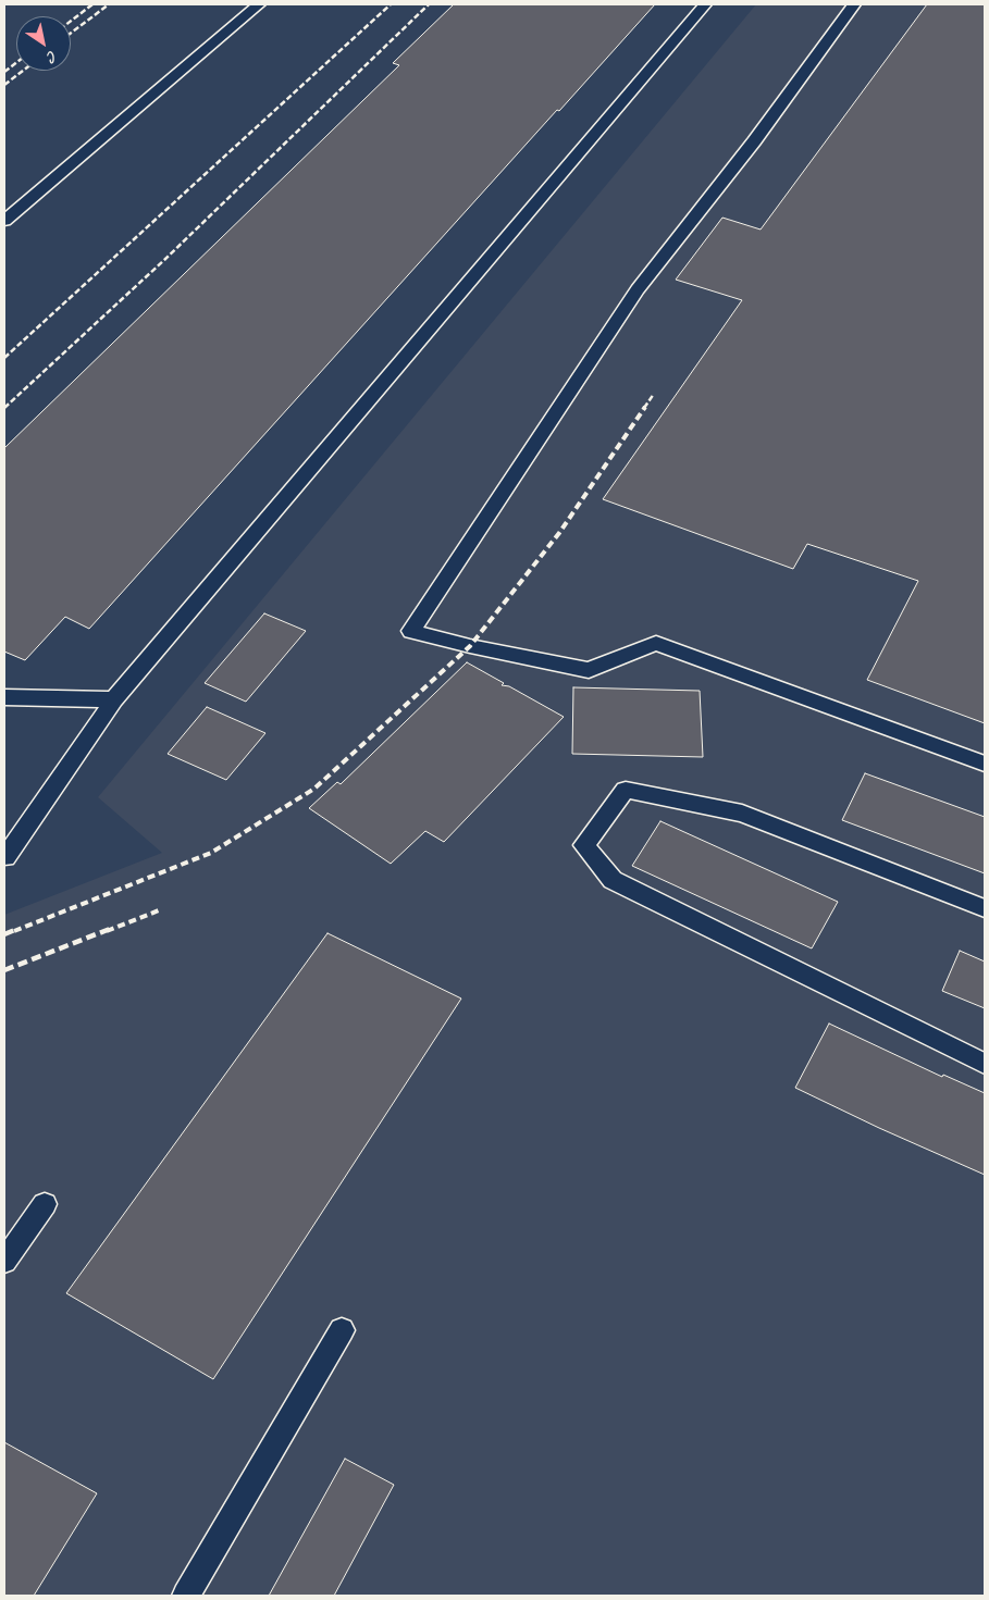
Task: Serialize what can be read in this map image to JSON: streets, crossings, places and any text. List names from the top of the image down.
{
  "north": "bottom right"
}
